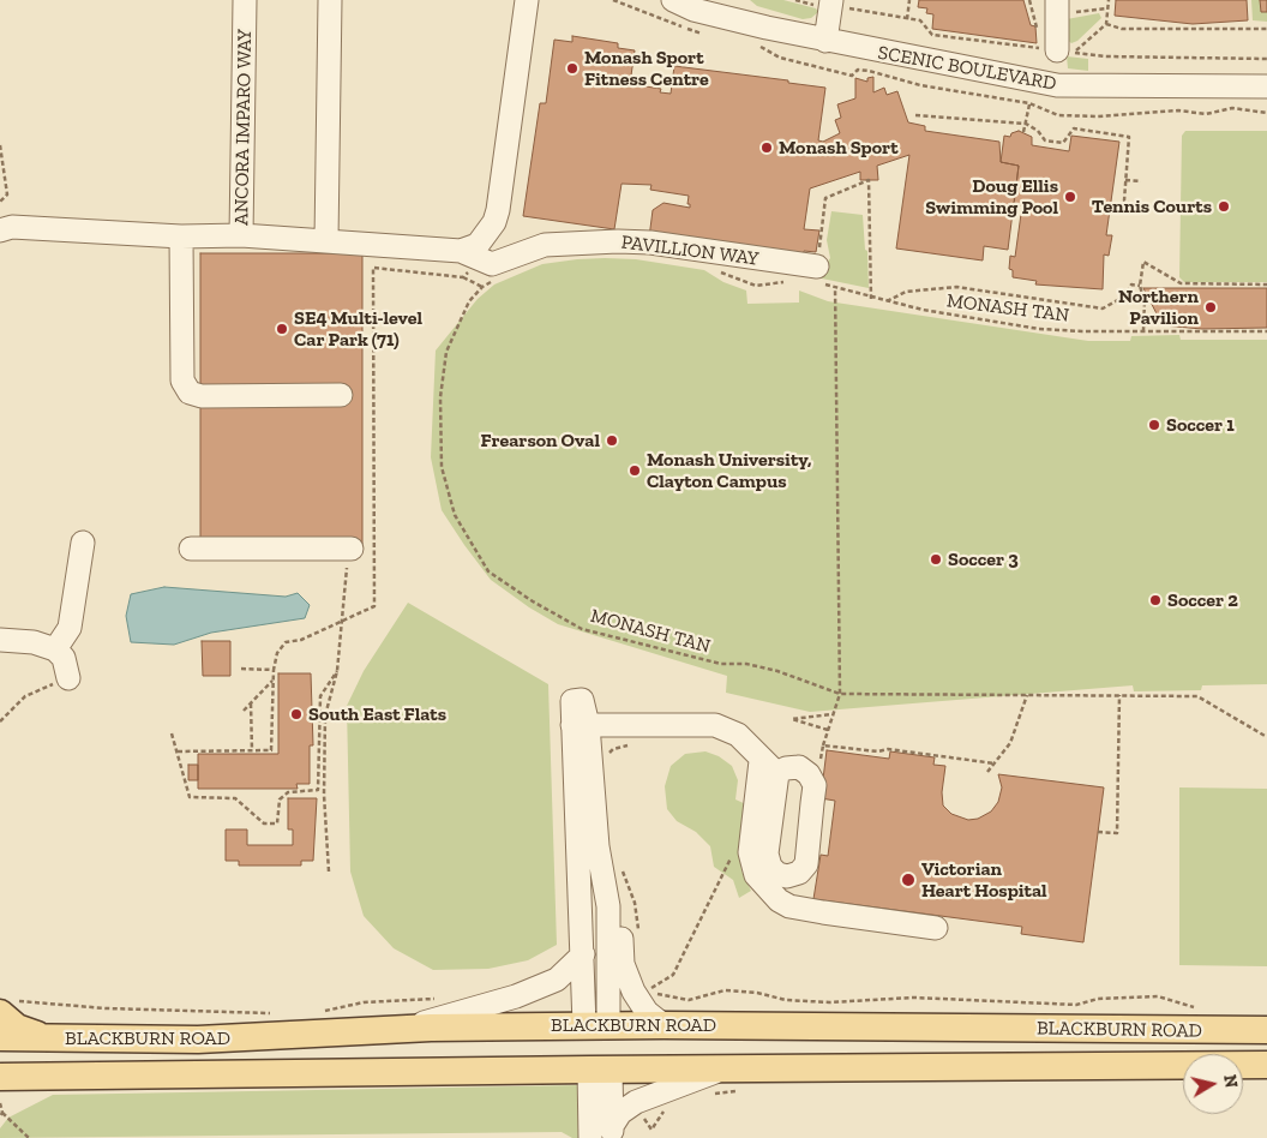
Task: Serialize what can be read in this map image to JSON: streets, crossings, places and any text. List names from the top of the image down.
{
  "streets": {
    "main road": ["BLACKBURN ROAD"],
    "street": ["SCENIC BOULEVARD", "ANCORA IMPARO WAY", "PAVILLION WAY"],
    "path": ["MONASH TAN"]
  },
  "crossings": [
    ["ANCORA IMPARO WAY", "PAVILLION WAY"],
    ["PAVILLION WAY", "MONASH TAN"]
  ],
  "places": [
    "Monash Sport Fitness Centre",
    "Monash Sport",
    "Doug Ellis Swimming Pool",
    "Tennis Courts",
    "Northern Pavilion",
    "SE4 Multi-level Car Park (71)",
    "Soccer 1",
    "Frearson Oval",
    "Monash University, Clayton Campus",
    "Soccer 3",
    "Soccer 2",
    "South East Flats",
    "Victorian Heart Hospital"
  ],
  "north": "right"
}
